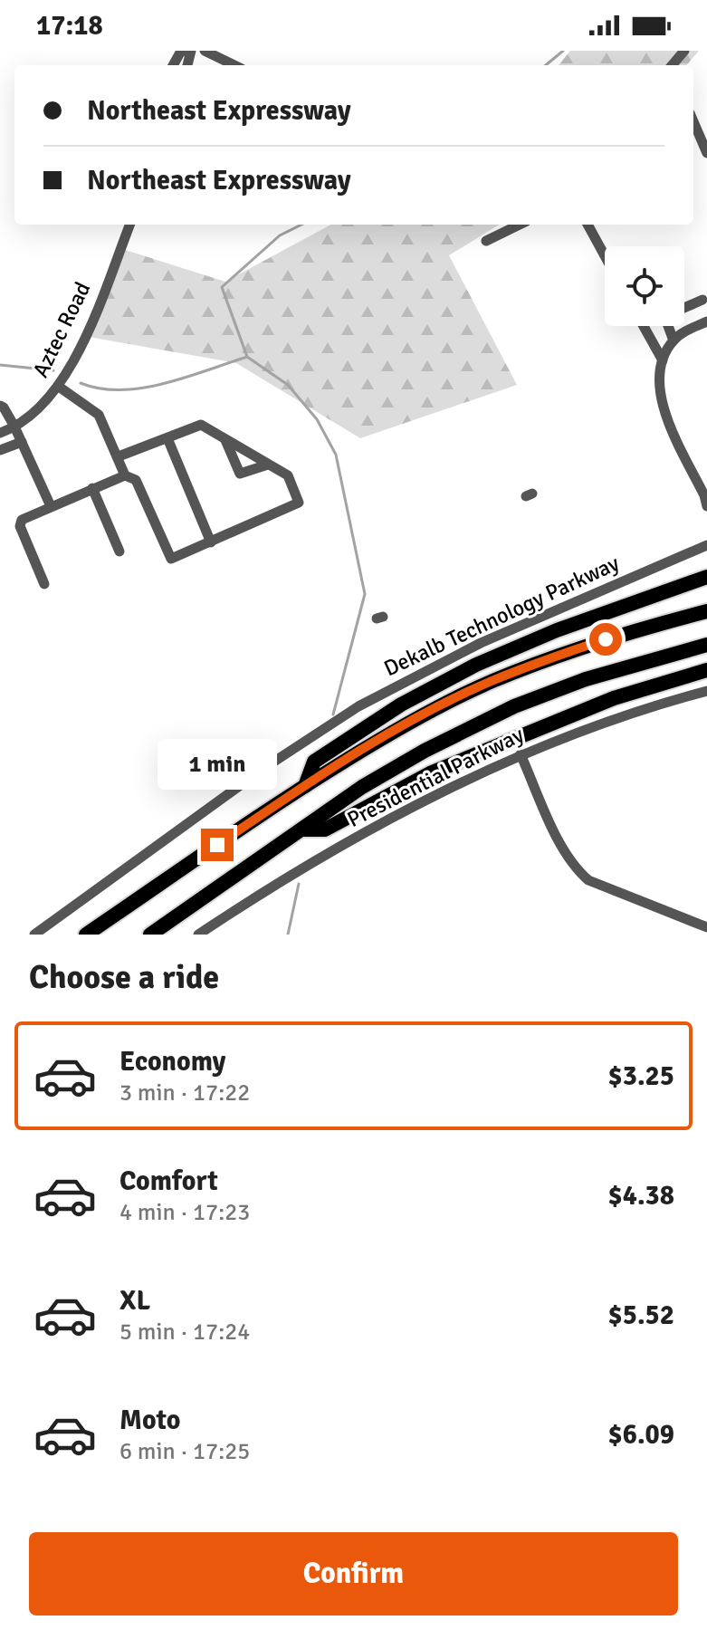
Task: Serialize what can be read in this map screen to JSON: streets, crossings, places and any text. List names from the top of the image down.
{
  "streets": {
    "street": ["Aztec Road", "Dekalb Technology Parkway", "Presidential Parkway"]
  },
  "page": {
    "status": "17:18",
    "banner": ["Northeast Expressway", "Northeast Expressway"],
    "bubble": "1 min",
    "heading": "Choose a ride",
    "list": [
      {
        "name": "Economy",
        "note": "3 min · 17:22",
        "value": "$3.25"
      },
      {
        "name": "Comfort",
        "note": "4 min · 17:23",
        "value": "$4.38"
      },
      {
        "name": "XL",
        "note": "5 min · 17:24",
        "value": "$5.52"
      },
      {
        "name": "Moto",
        "note": "6 min · 17:25",
        "value": "$6.09"
      }
    ],
    "buttons": "Confirm"
  }
}
